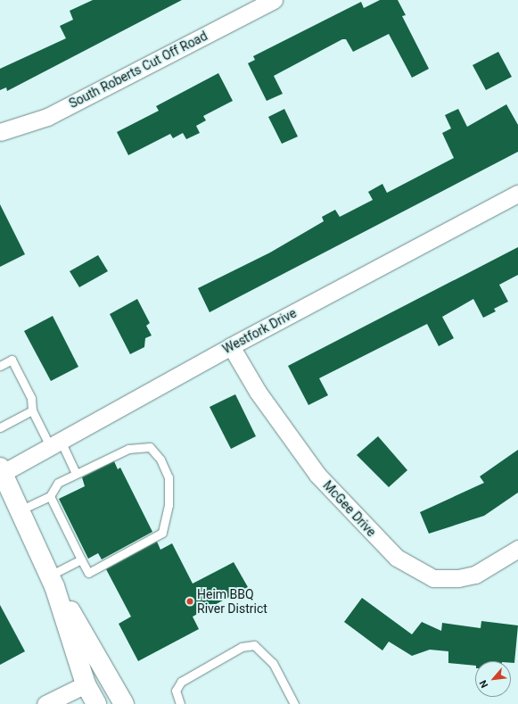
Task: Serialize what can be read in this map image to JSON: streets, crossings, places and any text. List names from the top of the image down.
{
  "streets": {
    "street": ["South Roberts Cut Off Road", "Westfork Drive", "McGee Drive"]
  },
  "crossings": [
    ["Westfork Drive", "McGee Drive"]
  ],
  "places": ["Heim BBQ River District"],
  "north": "bottom left"
}
